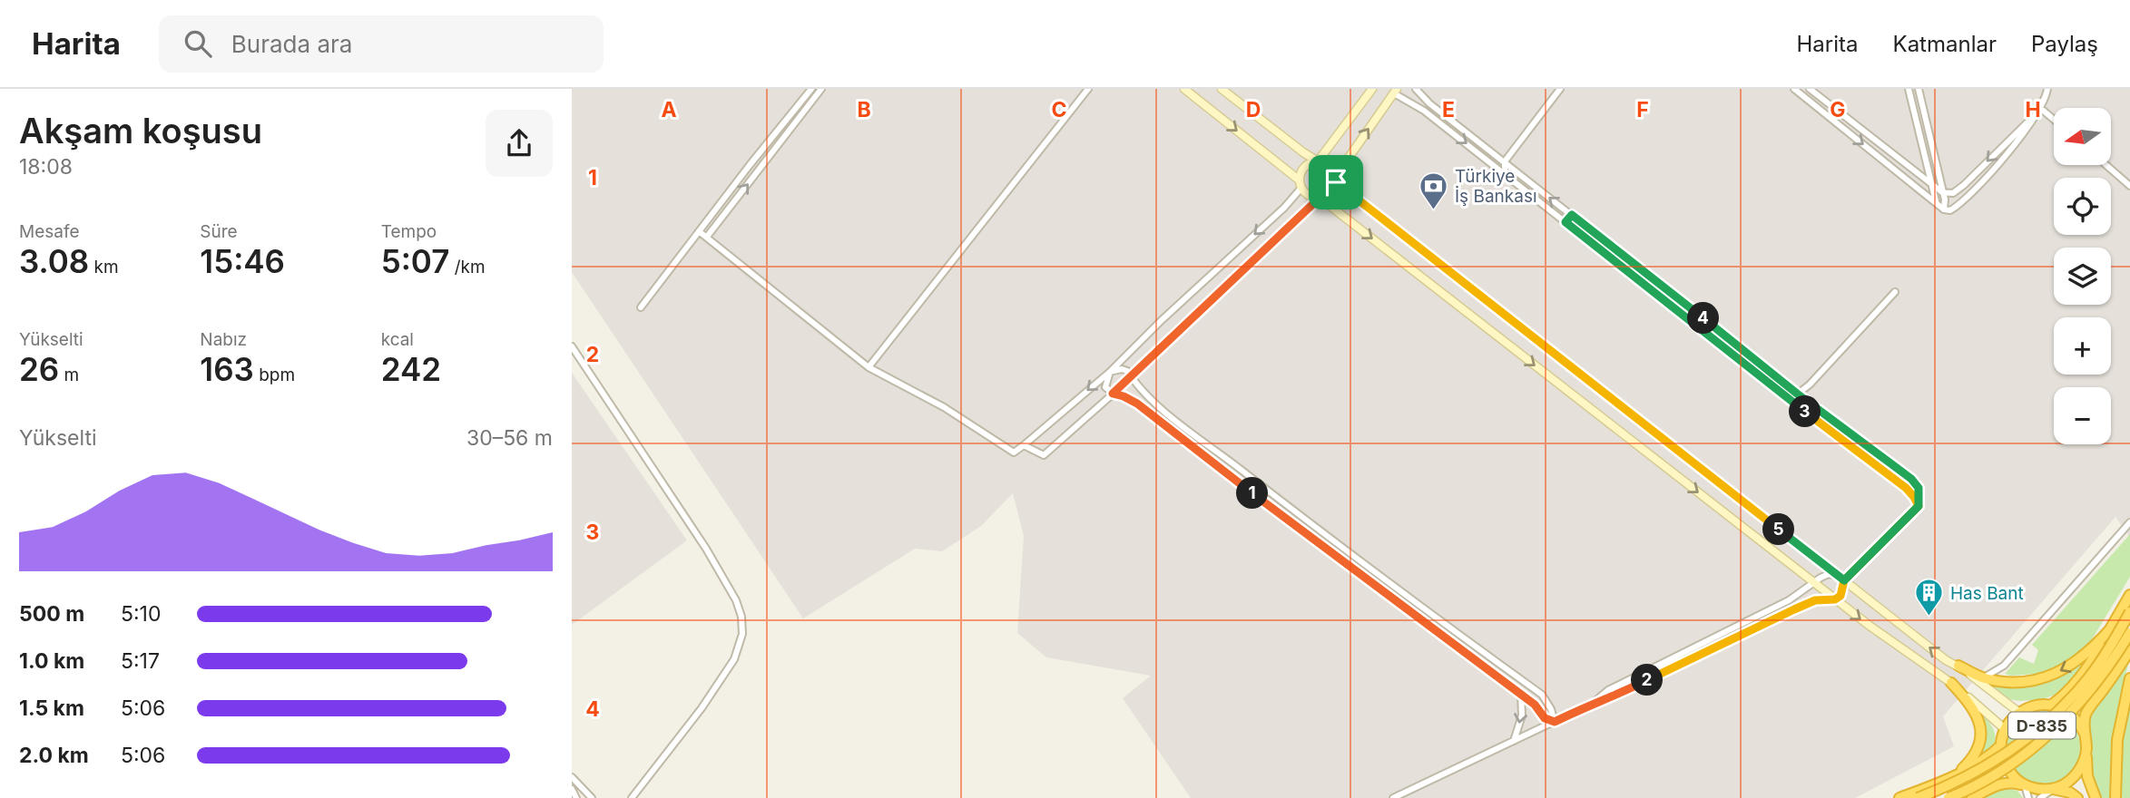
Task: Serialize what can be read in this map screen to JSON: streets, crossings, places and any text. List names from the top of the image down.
{
  "streets": {
    "highway": ["D-835"]
  },
  "places": {
    "bank": ["Türkiye İş Bankası"],
    "building": ["Has Bant"]
  },
  "north": "left",
  "page": {
    "header": "Harita",
    "search": "Burada ara",
    "nav": ["Harita", "Katmanlar", "Paylaş"],
    "heading": ["Akşam koşusu", "18:08"],
    "map_buttons": ["+", "−"],
    "stats": [
      ["Mesafe", "3.08 km"],
      ["Süre", "15:46"],
      ["Tempo", "5:07 /km"],
      ["Yükselti", "26 m"],
      ["Nabız", "163 bpm"],
      ["kcal", "242"]
    ],
    "pins": [
      "4",
      "3",
      "1",
      "5",
      "2"
    ],
    "chart": ["Yükselti", "30–56 m"],
    "list": [
      {
        "name": "500 m",
        "note": "5:10"
      },
      {
        "name": "1.0 km",
        "note": "5:17"
      },
      {
        "name": "1.5 km",
        "note": "5:06"
      },
      {
        "name": "2.0 km",
        "note": "5:06"
      }
    ]
  },
  "grid": {
    "columns": [
      "A",
      "B",
      "C",
      "D",
      "E",
      "F",
      "G",
      "H"
    ],
    "rows": [
      "1",
      "2",
      "3",
      "4"
    ]
  }
}
